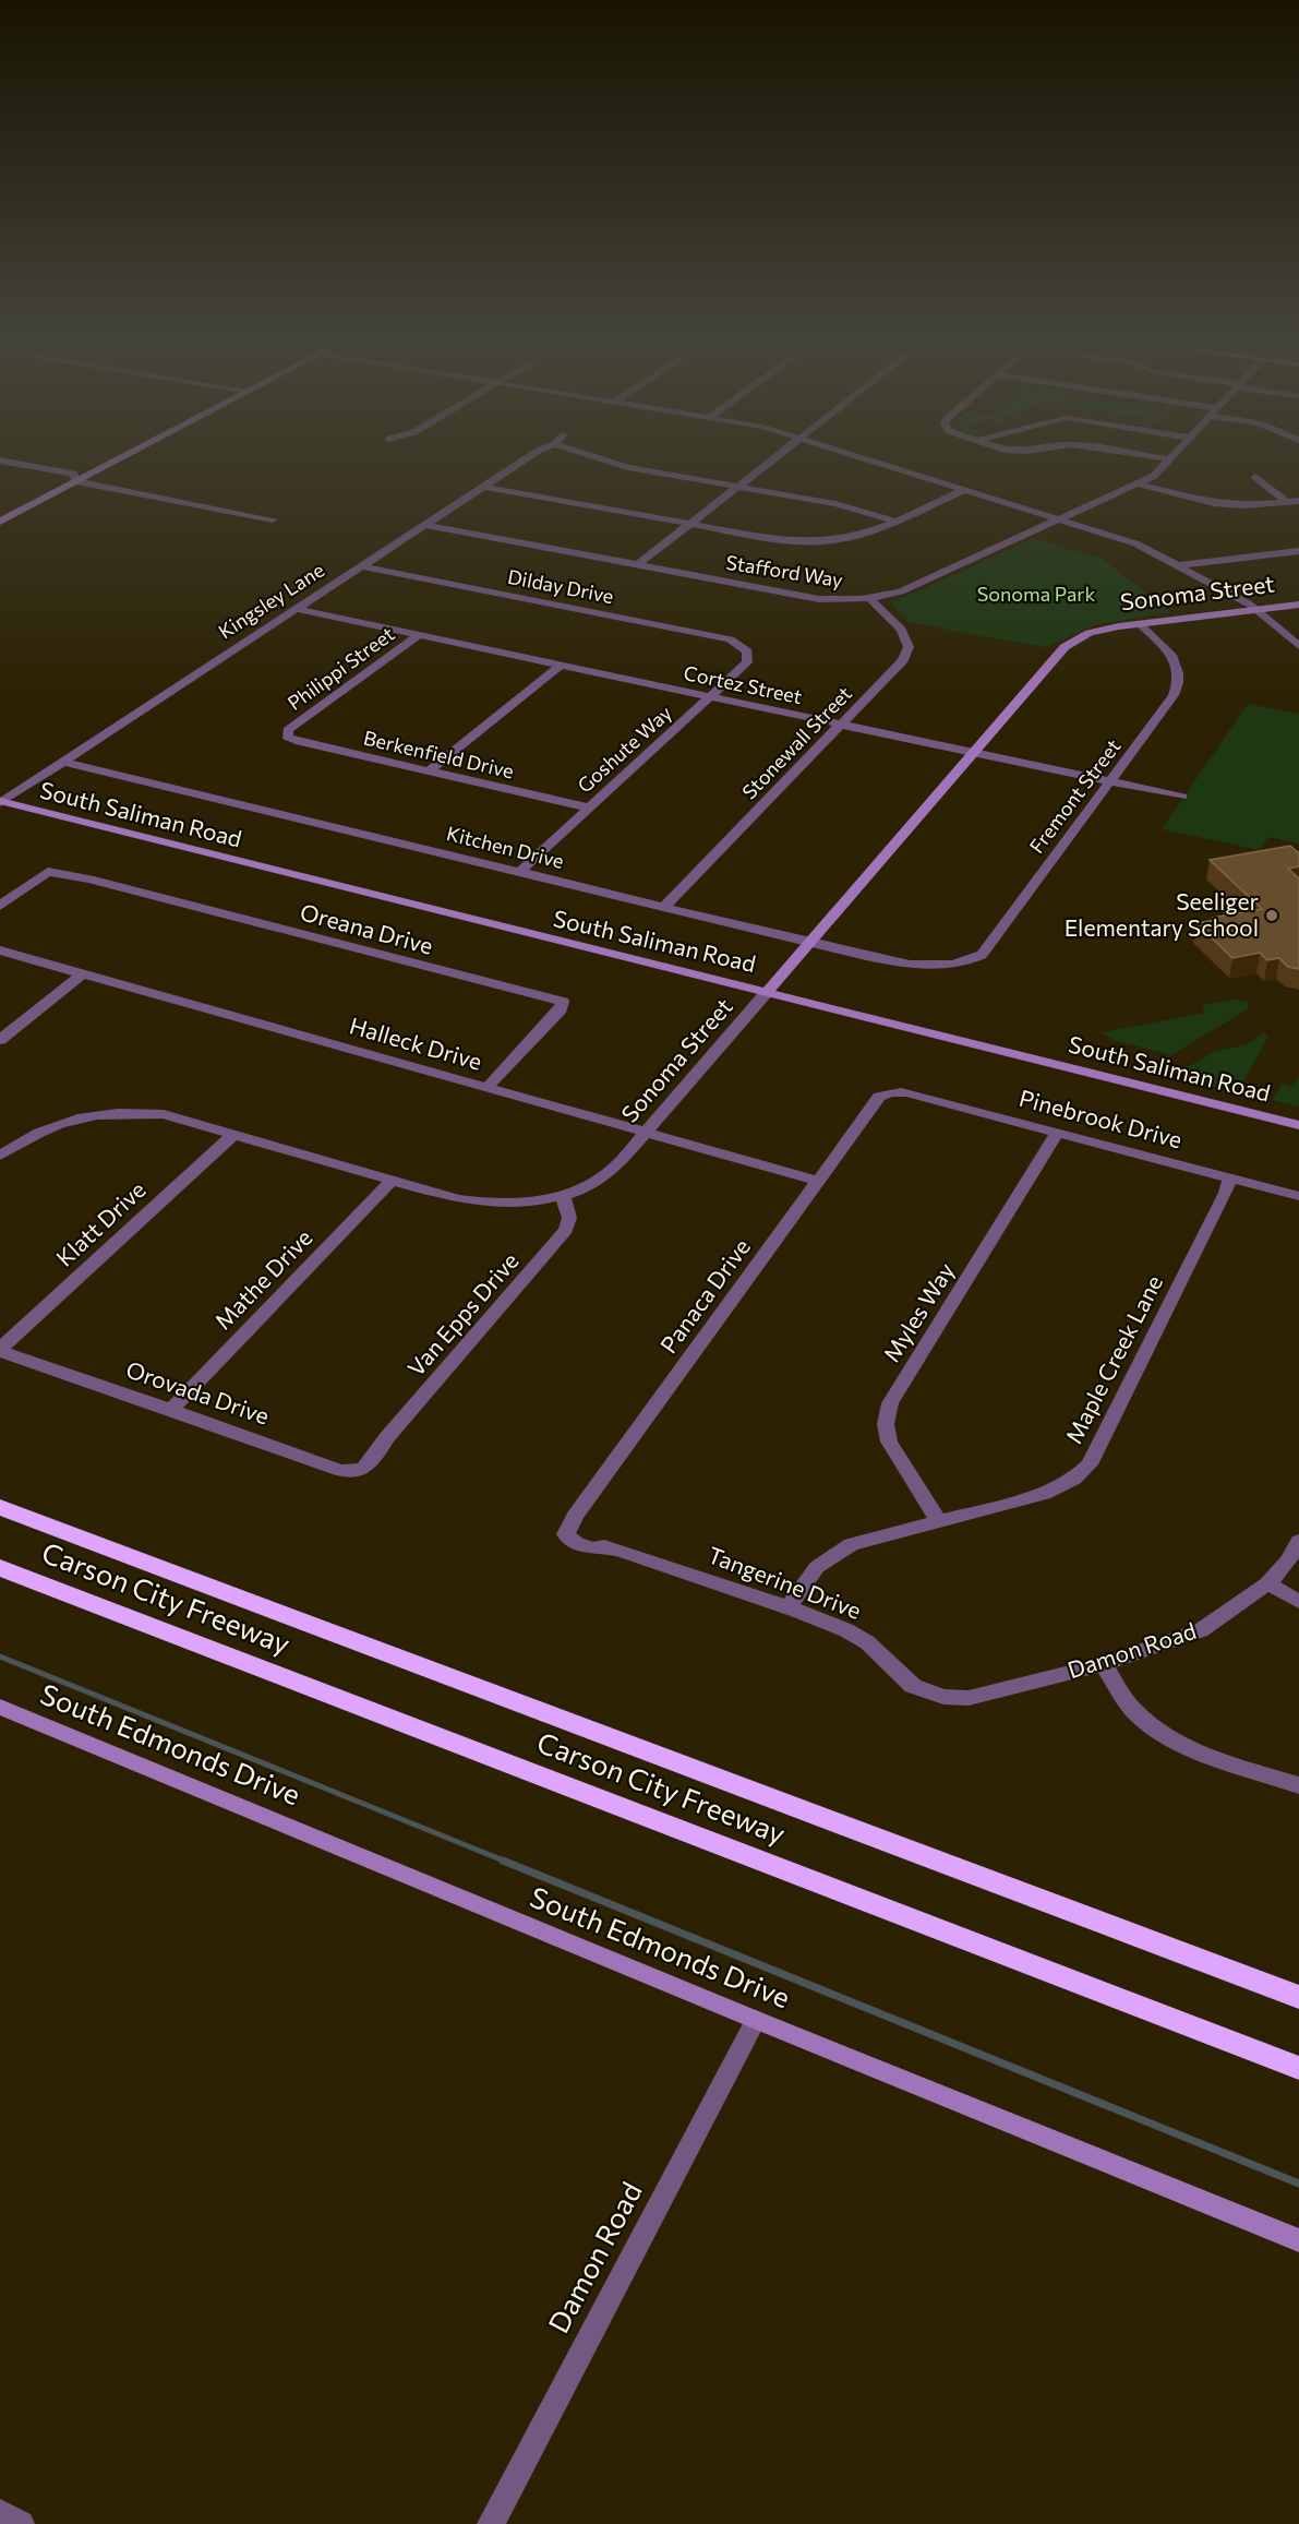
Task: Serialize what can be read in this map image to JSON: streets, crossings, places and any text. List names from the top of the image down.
{
  "streets": {
    "highway": ["Carson City Freeway"],
    "street": [
      "Stafford Way",
      "Dilday Drive",
      "Sonoma Street",
      "Kingsley Lane",
      "Philippi Street",
      "Cortez Street",
      "Stonewall Street",
      "Goshute Way",
      "Berkenfield Drive",
      "Fremont Street",
      "South Saliman Road",
      "Kitchen Drive",
      "Oreana Drive",
      "Halleck Drive",
      "Pinebrook Drive",
      "Klatt Drive",
      "Mathe Drive",
      "Panaca Drive",
      "Myles Way",
      "Van Epps Drive",
      "Maple Creek Lane",
      "Orovada Drive",
      "Tangerine Drive",
      "Damon Road",
      "South Edmonds Drive"
    ]
  },
  "crossings": [
    ["Stafford Way", "Kingsley Lane"],
    ["Stafford Way", "Stonewall Street"],
    ["Dilday Drive", "Kingsley Lane"],
    ["Dilday Drive", "Goshute Way"],
    ["Sonoma Street", "Cortez Street"],
    ["Sonoma Street", "Fremont Street"],
    ["Sonoma Street", "South Saliman Road"],
    ["Sonoma Street", "Kitchen Drive"],
    ["Sonoma Street", "Halleck Drive"],
    ["Sonoma Street", "Klatt Drive"],
    ["Sonoma Street", "Mathe Drive"],
    ["Sonoma Street", "Van Epps Drive"],
    ["Kingsley Lane", "Cortez Street"],
    ["Kingsley Lane", "South Saliman Road"],
    ["Kingsley Lane", "Kitchen Drive"],
    ["Philippi Street", "Cortez Street"],
    ["Philippi Street", "Berkenfield Drive"],
    ["Cortez Street", "Stonewall Street"],
    ["Cortez Street", "Goshute Way"],
    ["Cortez Street", "Fremont Street"],
    ["Stonewall Street", "Kitchen Drive"],
    ["Goshute Way", "Berkenfield Drive"],
    ["Goshute Way", "Kitchen Drive"],
    ["Fremont Street", "Kitchen Drive"],
    ["Oreana Drive", "Halleck Drive"],
    ["Halleck Drive", "Panaca Drive"],
    ["Pinebrook Drive", "Panaca Drive"],
    ["Pinebrook Drive", "Myles Way"],
    ["Pinebrook Drive", "Maple Creek Lane"],
    ["Klatt Drive", "Orovada Drive"],
    ["Mathe Drive", "Orovada Drive"],
    ["Panaca Drive", "Tangerine Drive"],
    ["Myles Way", "Maple Creek Lane"],
    ["Van Epps Drive", "Orovada Drive"],
    ["Maple Creek Lane", "Tangerine Drive"],
    ["Tangerine Drive", "Damon Road"],
    ["Damon Road", "South Edmonds Drive"]
  ],
  "parks": ["Sonoma Park"],
  "places": ["Seeliger Elementary School"]
}
